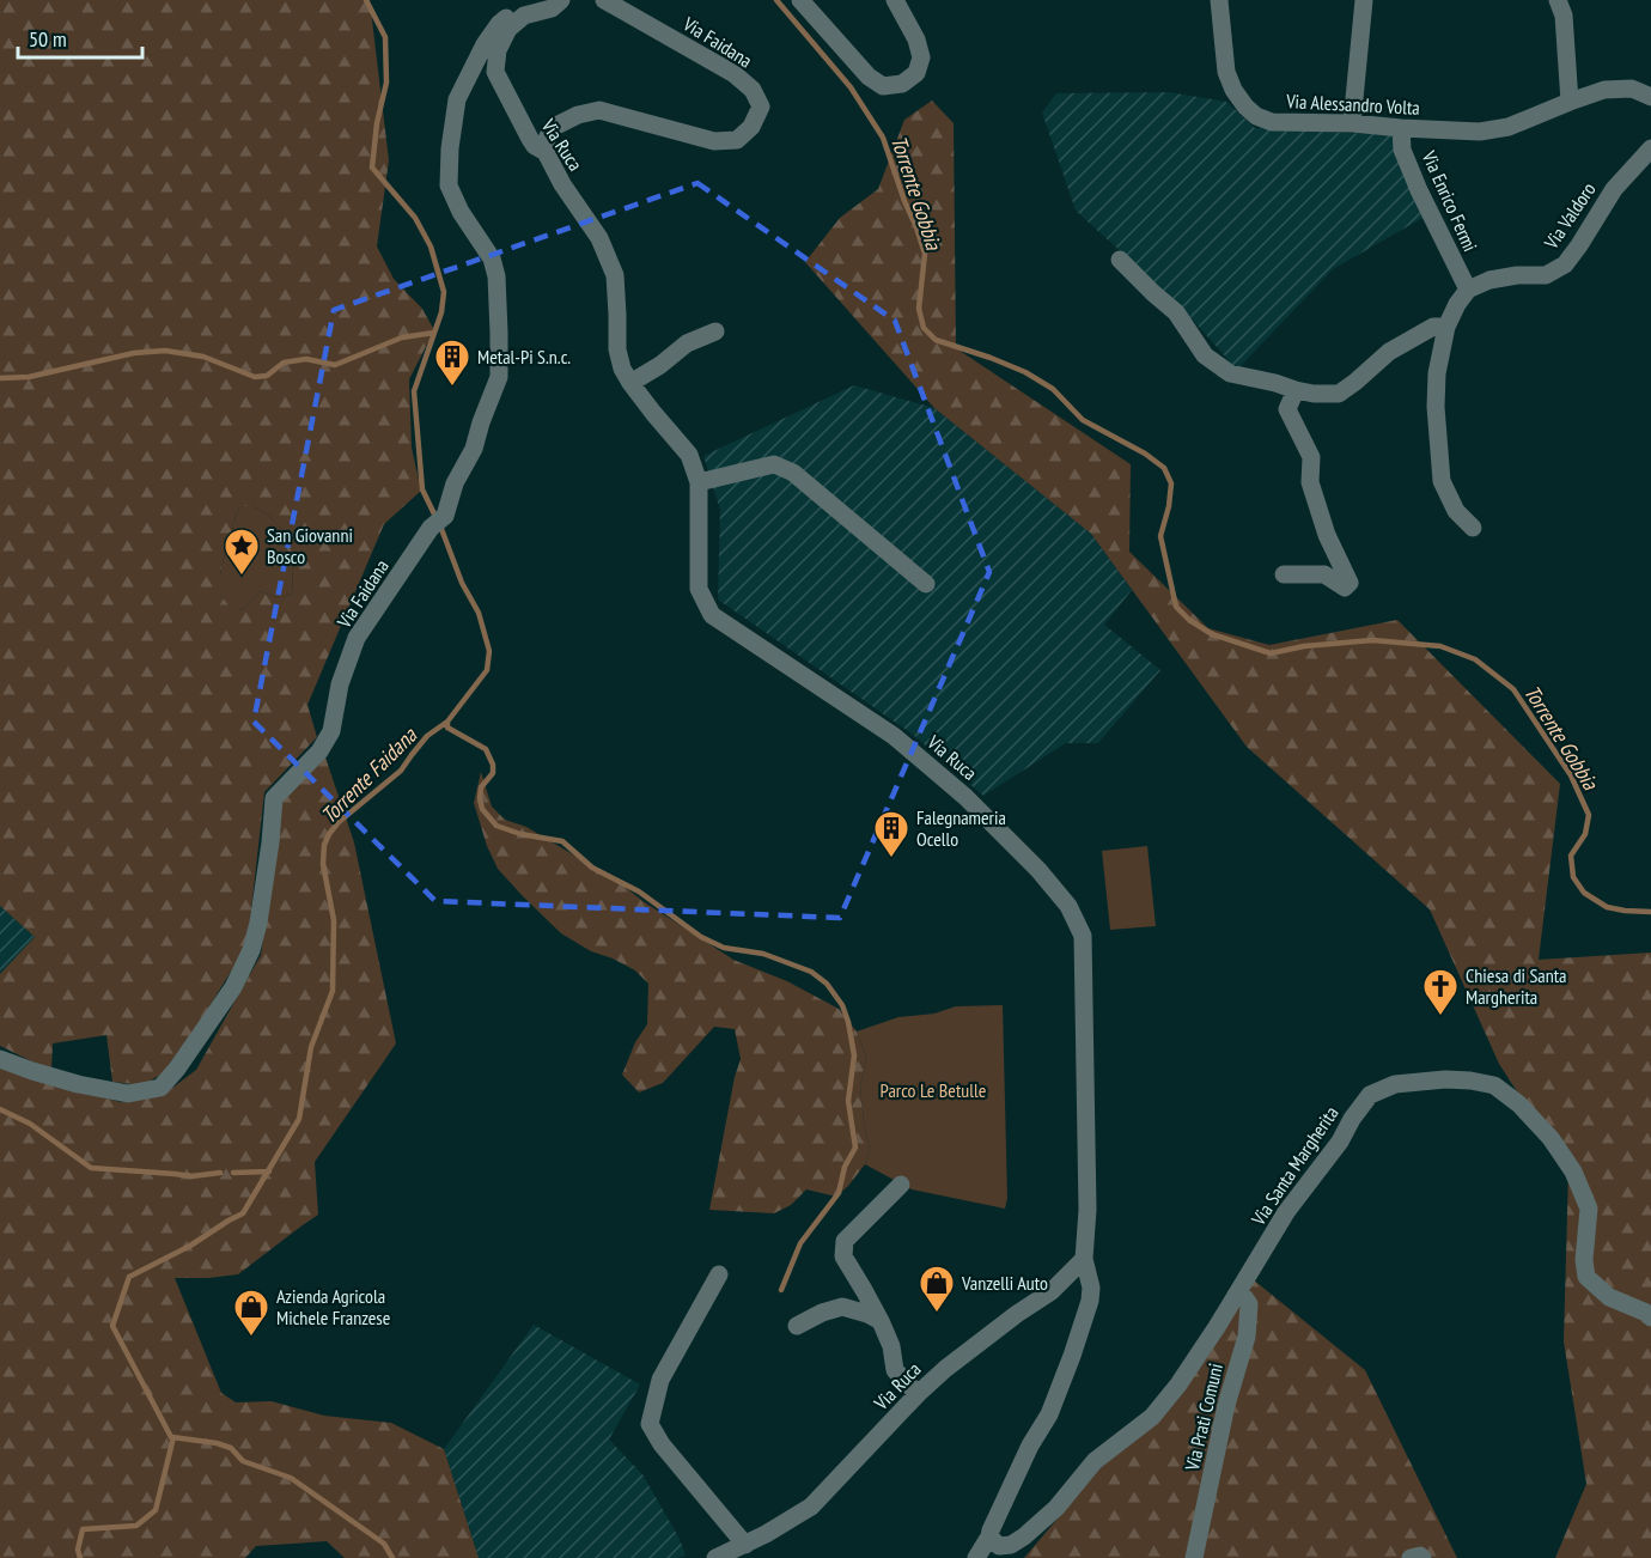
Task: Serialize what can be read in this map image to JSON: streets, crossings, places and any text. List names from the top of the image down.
{
  "streets": {
    "street": [
      "Via Faidana",
      "Via Alessandro Volta",
      "Via Ruca",
      "Via Enrico Fermi",
      "Via Valdoro",
      "Via Santa Margherita",
      "Via Prati Comuni"
    ]
  },
  "crossings": [
    ["Via Faidana", "Via Ruca"],
    ["Via Alessandro Volta", "Via Enrico Fermi"],
    ["Via Ruca", "Via Santa Margherita"],
    ["Via Enrico Fermi", "Via Valdoro"],
    ["Via Santa Margherita", "Via Prati Comuni"]
  ],
  "water": ["Torrente Gobbia", "Torrente Faidana"],
  "parks": ["Parco Le Betulle"],
  "places": {
    "building": ["Metal-Pi S.n.c.", "Falegnameria Ocello"],
    "place": ["San Giovanni Bosco"],
    "church": ["Chiesa di Santa Margherita"],
    "shop": ["Vanzelli Auto", "Azienda Agricola Michele Franzese"]
  },
  "scale_bar": "50 m"
}
